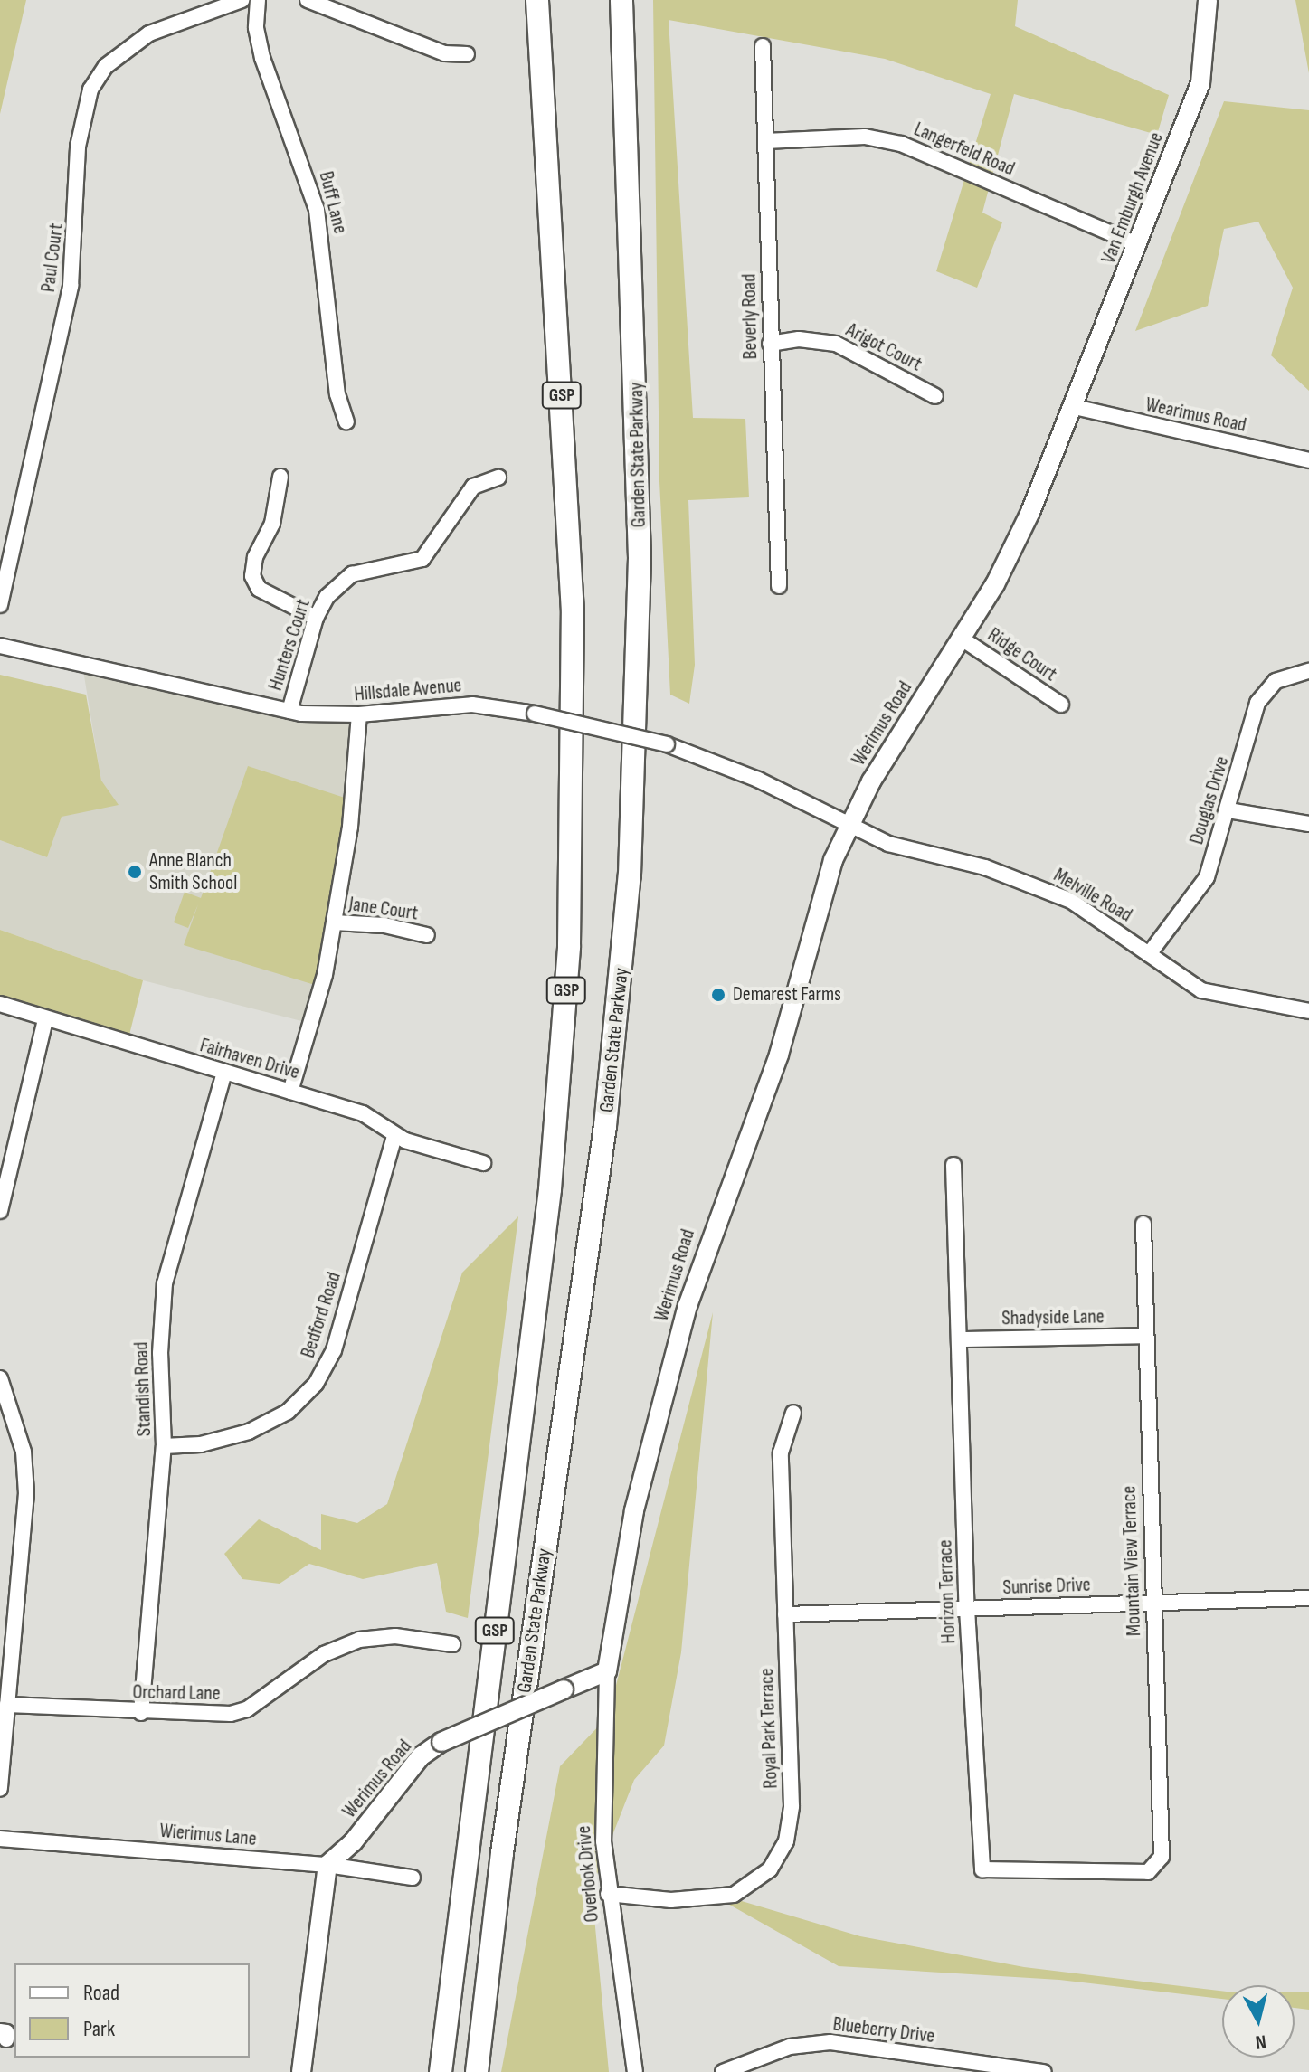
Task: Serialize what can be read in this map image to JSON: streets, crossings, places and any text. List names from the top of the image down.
{
  "streets": {
    "highway": ["GSP", "Garden State Parkway"],
    "main road": ["Van Emburgh Avenue", "Werimus Road"],
    "street": [
      "Langerfeld Road",
      "Buff Lane",
      "Paul Court",
      "Beverly Road",
      "Arigot Court",
      "Wearimus Road",
      "Hunters Court",
      "Ridge Court",
      "Hillsdale Avenue",
      "Douglas Drive",
      "Melville Road",
      "Jane Court",
      "Fairhaven Drive",
      "Bedford Road",
      "Shadyside Lane",
      "Standish Road",
      "Mountain View Terrace",
      "Sunrise Drive",
      "Horizon Terrace",
      "Orchard Lane",
      "Royal Park Terrace",
      "Wierimus Lane",
      "Overlook Drive",
      "Blueberry Drive"
    ]
  },
  "crossings": [
    ["Langerfeld Road", "Van Emburgh Avenue"],
    ["Langerfeld Road", "Beverly Road"],
    ["Van Emburgh Avenue", "Wearimus Road"],
    ["Van Emburgh Avenue", "Werimus Road"],
    ["Beverly Road", "Arigot Court"],
    ["Wearimus Road", "Werimus Road"],
    ["Hunters Court", "Hillsdale Avenue"],
    ["Ridge Court", "Werimus Road"],
    ["Hillsdale Avenue", "Werimus Road"],
    ["Hillsdale Avenue", "Melville Road"],
    ["Werimus Road", "Melville Road"],
    ["Werimus Road", "Wierimus Lane"],
    ["Werimus Road", "Overlook Drive"],
    ["Douglas Drive", "Melville Road"],
    ["Fairhaven Drive", "Bedford Road"],
    ["Fairhaven Drive", "Standish Road"],
    ["Bedford Road", "Standish Road"],
    ["Shadyside Lane", "Mountain View Terrace"],
    ["Shadyside Lane", "Horizon Terrace"],
    ["Standish Road", "Orchard Lane"],
    ["Mountain View Terrace", "Sunrise Drive"],
    ["Mountain View Terrace", "Horizon Terrace"],
    ["Sunrise Drive", "Horizon Terrace"],
    ["Sunrise Drive", "Royal Park Terrace"],
    ["Royal Park Terrace", "Overlook Drive"]
  ],
  "places": ["Anne Blanch Smith School", "Demarest Farms"],
  "legend": ["Road", "Park"],
  "north": "bottom"
}
